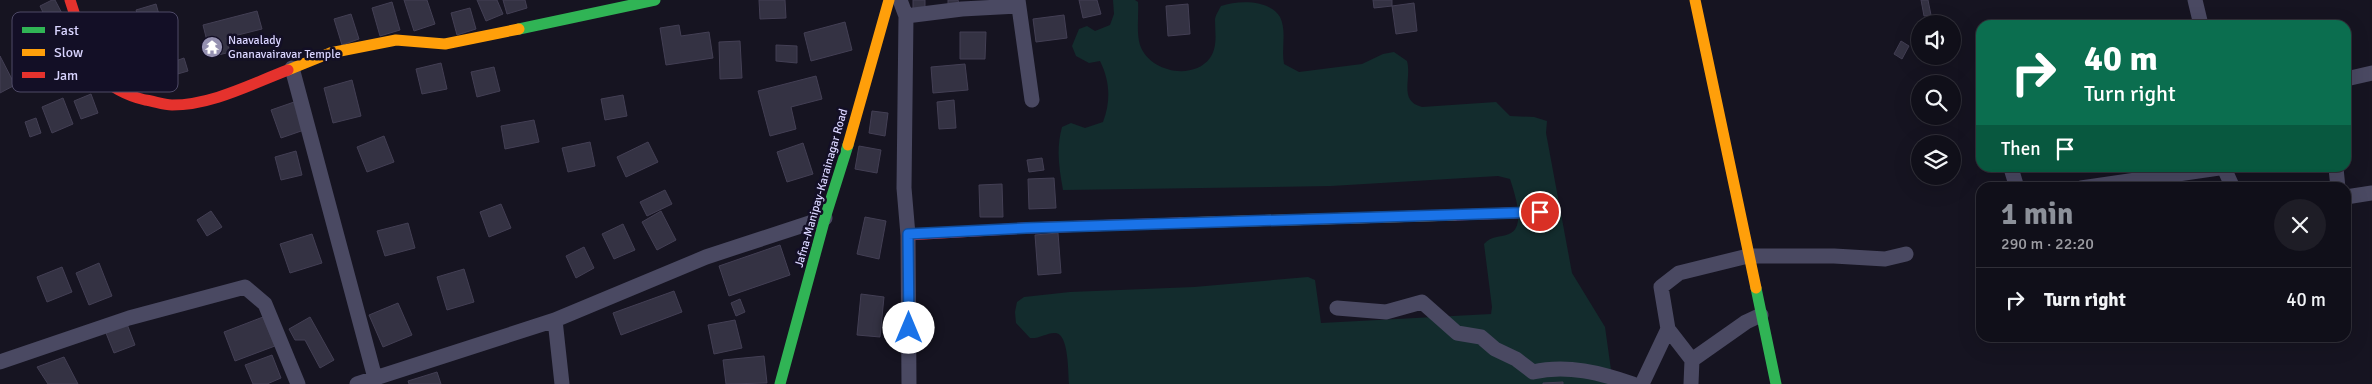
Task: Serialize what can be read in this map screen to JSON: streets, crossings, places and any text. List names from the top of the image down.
{
  "streets": {
    "street": ["Jafna-Manipay-Karainagar Road"]
  },
  "places": {
    "temple": ["Naavalady Gnanavairavar Temple"]
  },
  "legend": ["Fast", "Slow", "Jam"],
  "page": {
    "turn": ["40 m", "Turn right"],
    "then": "Then",
    "heading": ["1 min", "290 m · 22:20"],
    "list": [
      {
        "name": "Turn right",
        "value": "40 m"
      }
    ]
  }
}
